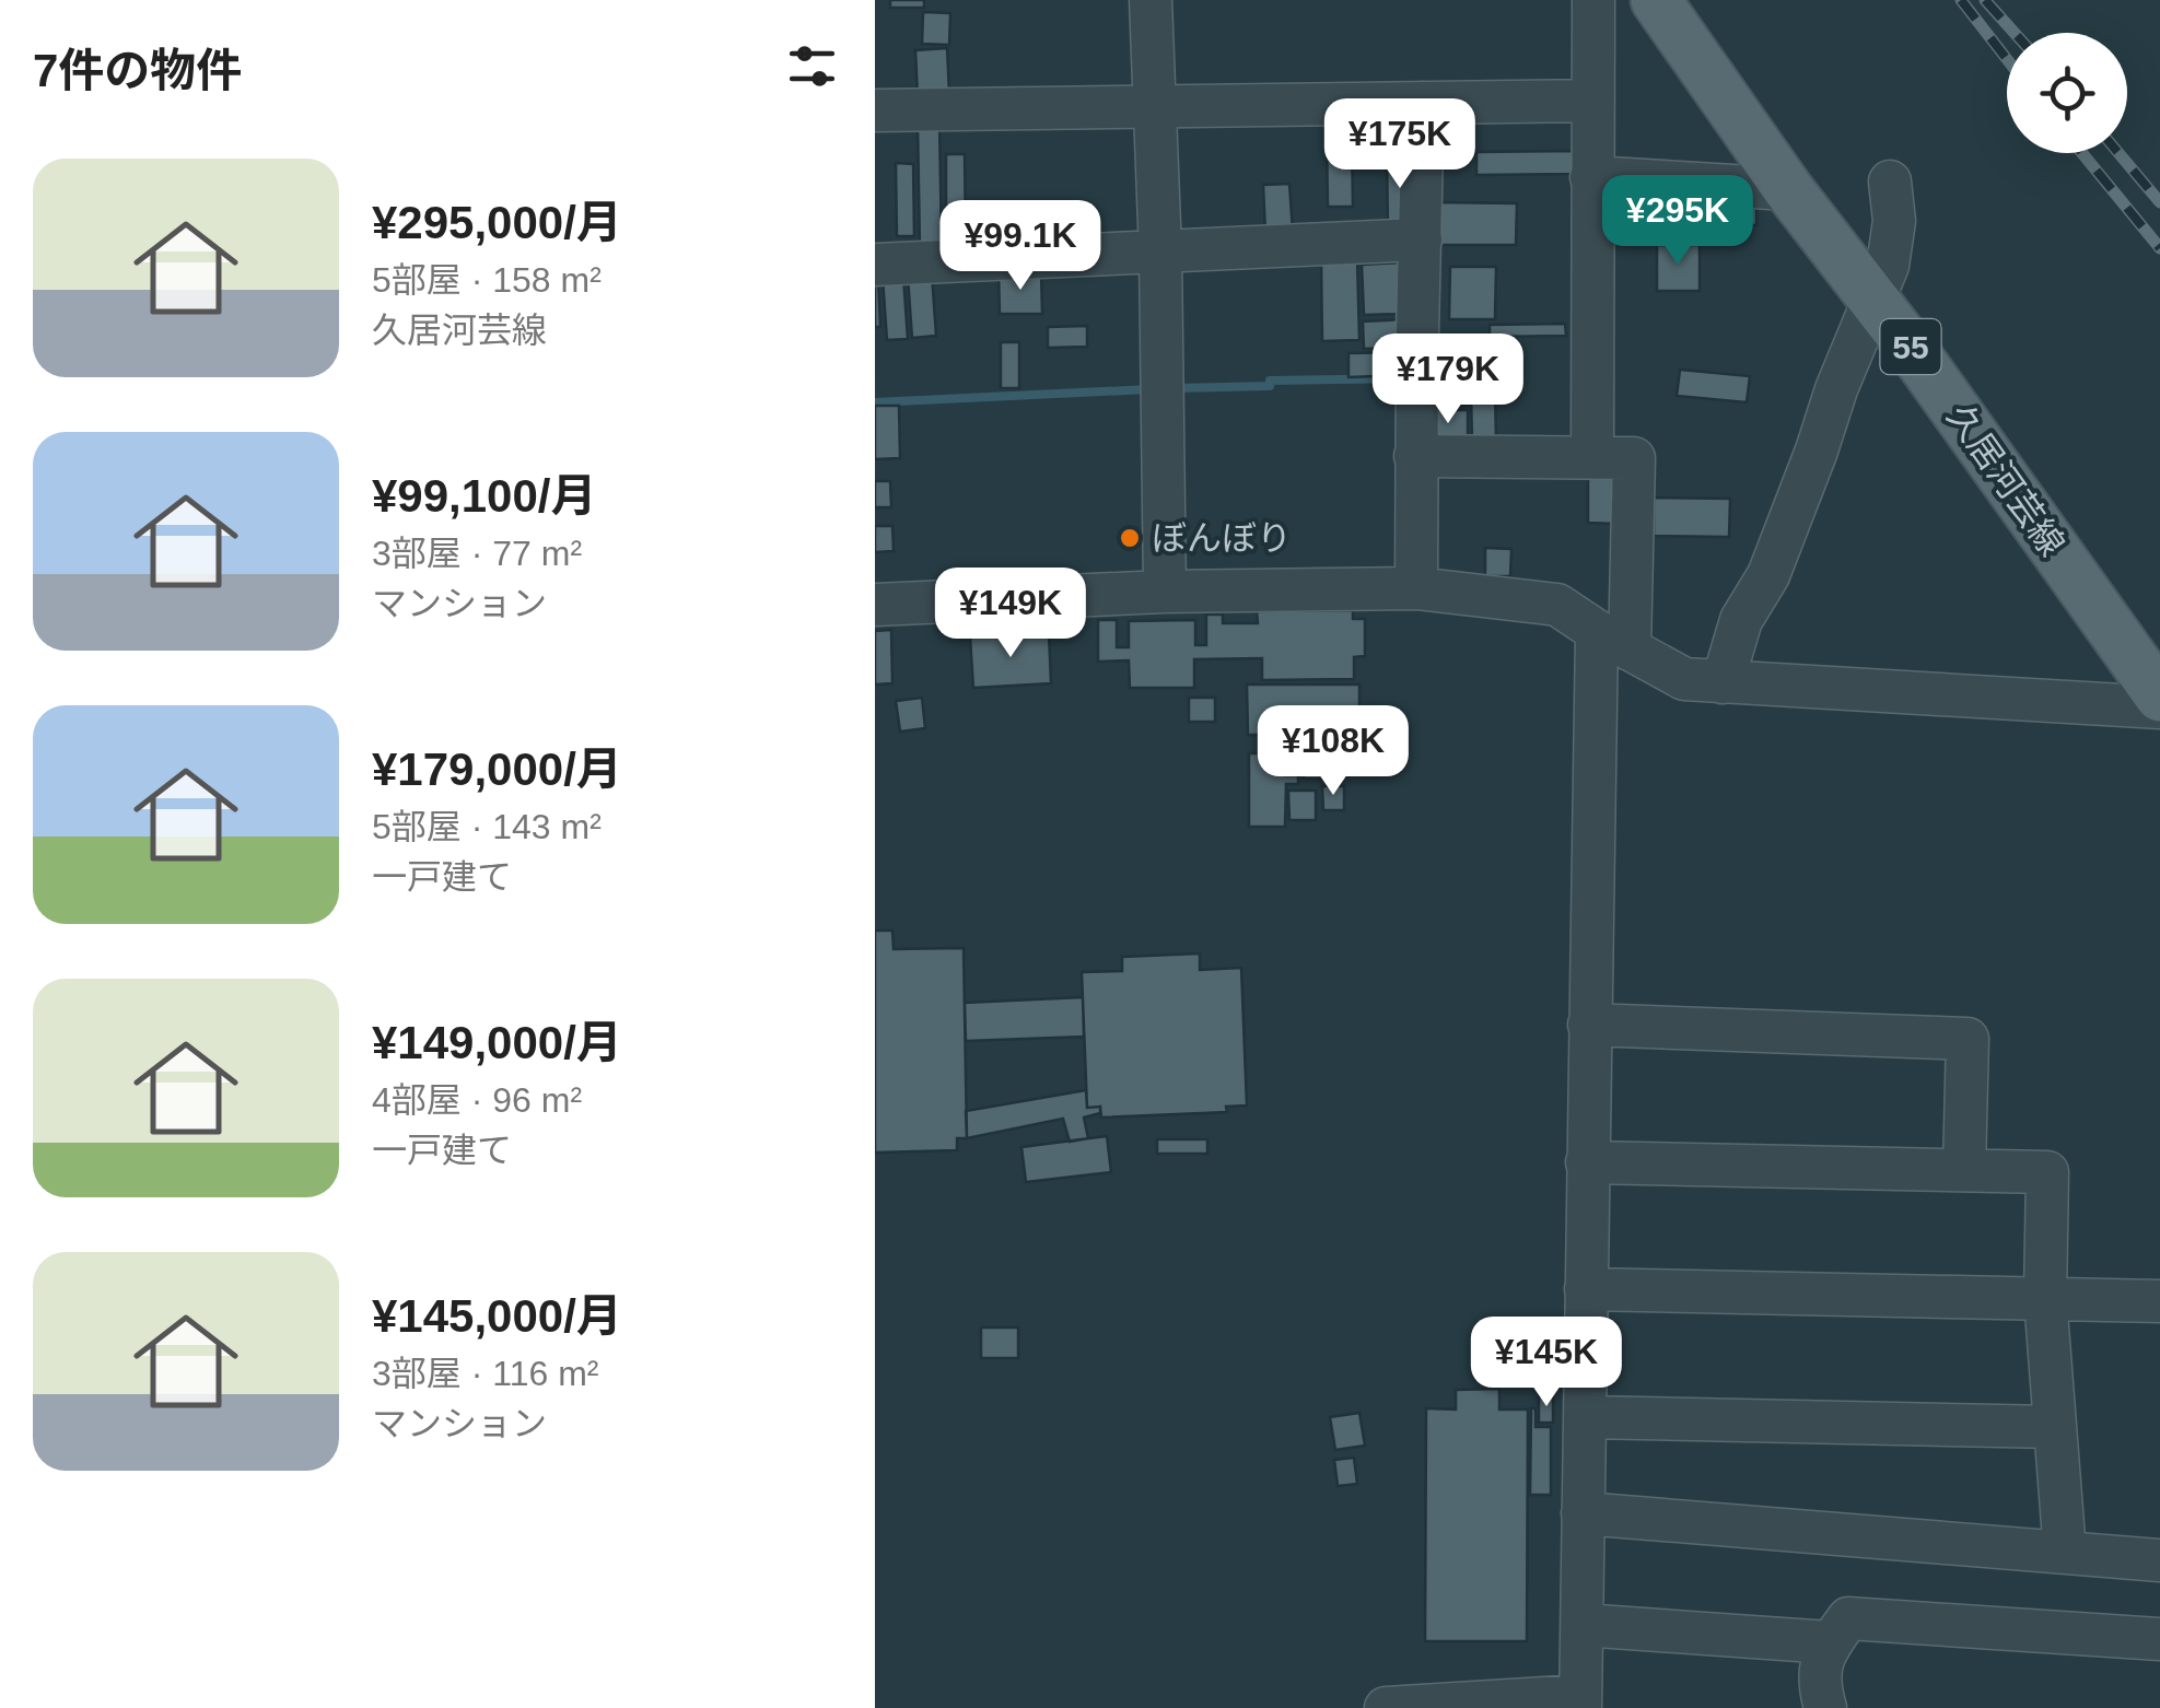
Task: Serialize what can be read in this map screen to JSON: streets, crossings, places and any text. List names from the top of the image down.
{
  "streets": {
    "main road": ["55", "久居河芸線"]
  },
  "places": ["ぼんぼり"],
  "page": {
    "heading": "7件の物件",
    "price": [
      "¥175K",
      "¥295K",
      "¥99.1K",
      "¥179K",
      "¥149K",
      "¥108K",
      "¥145K"
    ],
    "list": [
      {
        "name": "¥295,000/月",
        "note": "5部屋 · 158 m² · 久居河芸線"
      },
      {
        "name": "¥99,100/月",
        "note": "3部屋 · 77 m² · マンション"
      },
      {
        "name": "¥179,000/月",
        "note": "5部屋 · 143 m² · 一戸建て"
      },
      {
        "name": "¥149,000/月",
        "note": "4部屋 · 96 m² · 一戸建て"
      },
      {
        "name": "¥145,000/月",
        "note": "3部屋 · 116 m² · マンション"
      }
    ]
  }
}
